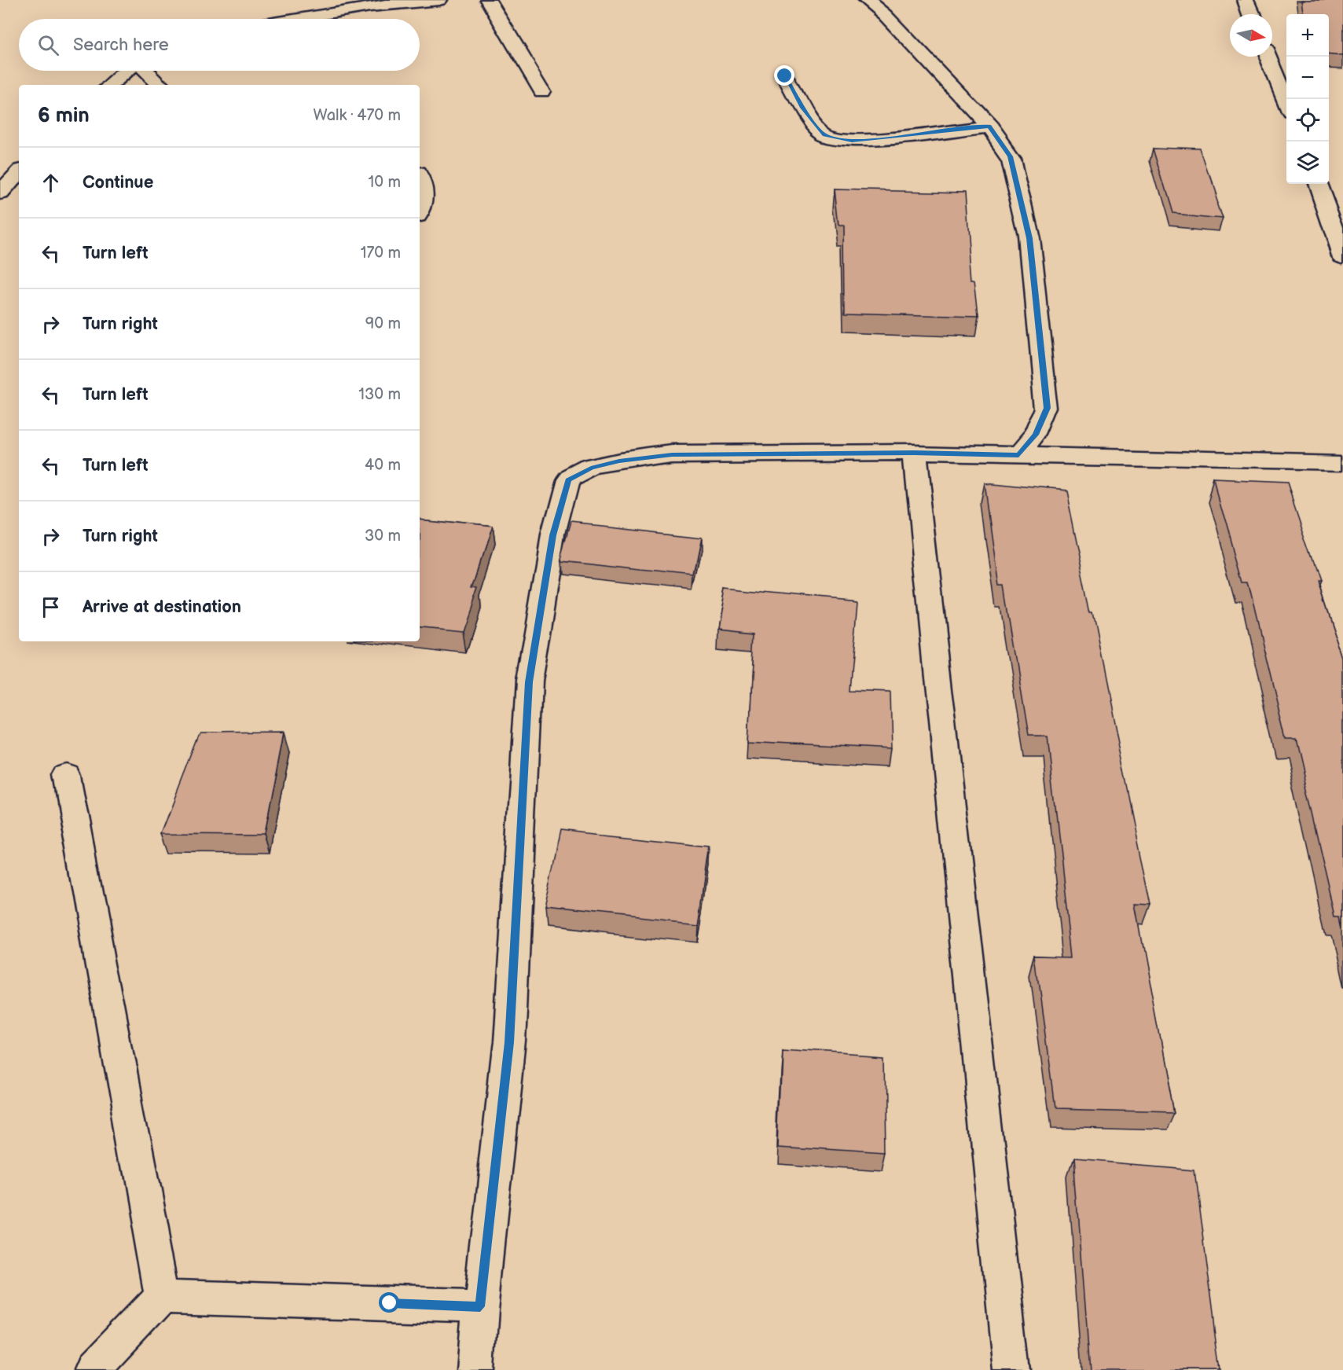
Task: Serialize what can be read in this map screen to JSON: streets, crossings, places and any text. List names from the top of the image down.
{
  "north": "right",
  "page": {
    "map_buttons": ["+", "−"],
    "search": "Search here",
    "heading": ["6 min", "Walk · 470 m"],
    "list": [
      ["Continue", "10 m"],
      ["Turn left", "170 m"],
      ["Turn right", "90 m"],
      ["Turn left", "130 m"],
      ["Turn left", "40 m"],
      ["Turn right", "30 m"],
      "Arrive at destination"
    ]
  }
}
